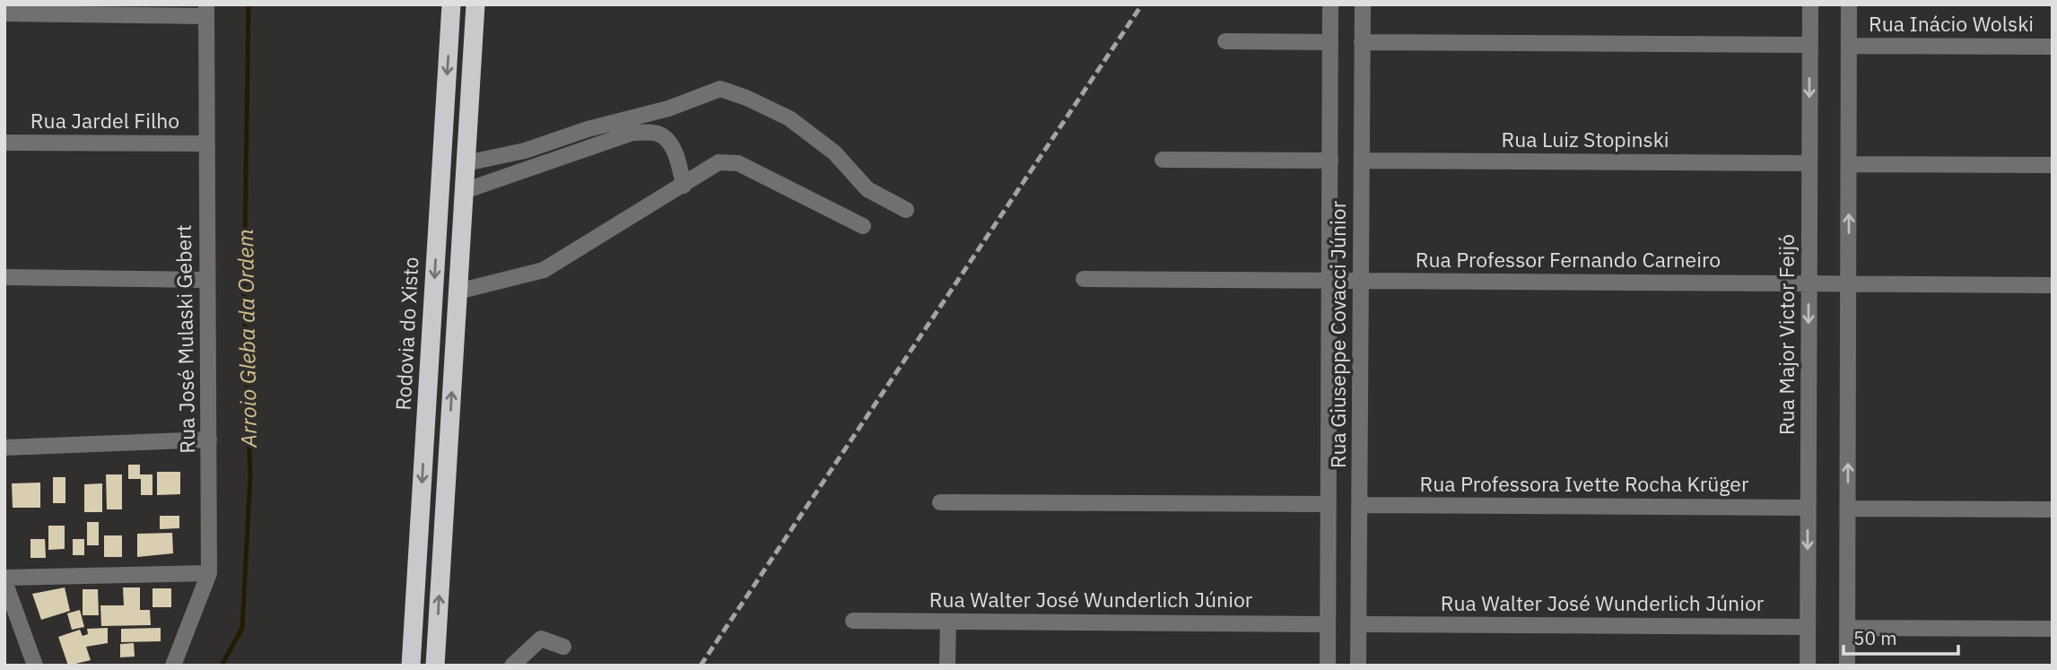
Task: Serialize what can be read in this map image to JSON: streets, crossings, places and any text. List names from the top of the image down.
{
  "streets": {
    "highway": ["Rodovia do Xisto"],
    "street": [
      "Rua Inácio Wolski",
      "Rua Jardel Filho",
      "Rua Luiz Stopinski",
      "Rua Professor Fernando Carneiro",
      "Rua Giuseppe Covacci Júnior",
      "Rua Major Victor Feijó",
      "Rua José Mulaski Gebert",
      "Rua Professora Ivette Rocha Krüger",
      "Rua Walter José Wunderlich Júnior"
    ]
  },
  "crossings": [
    ["Rua Jardel Filho", "Rua José Mulaski Gebert"],
    ["Rua Luiz Stopinski", "Rua Giuseppe Covacci Júnior"],
    ["Rua Luiz Stopinski", "Rua Major Victor Feijó"],
    ["Rua Professor Fernando Carneiro", "Rua Giuseppe Covacci Júnior"],
    ["Rua Professor Fernando Carneiro", "Rua Major Victor Feijó"],
    ["Rua Giuseppe Covacci Júnior", "Rua Professora Ivette Rocha Krüger"],
    ["Rua Giuseppe Covacci Júnior", "Rua Walter José Wunderlich Júnior"],
    ["Rua Major Victor Feijó", "Rua Professora Ivette Rocha Krüger"],
    ["Rua Major Victor Feijó", "Rua Walter José Wunderlich Júnior"]
  ],
  "water": ["Arroio Gleba da Ordem"],
  "scale_bar": "50 m"
}
